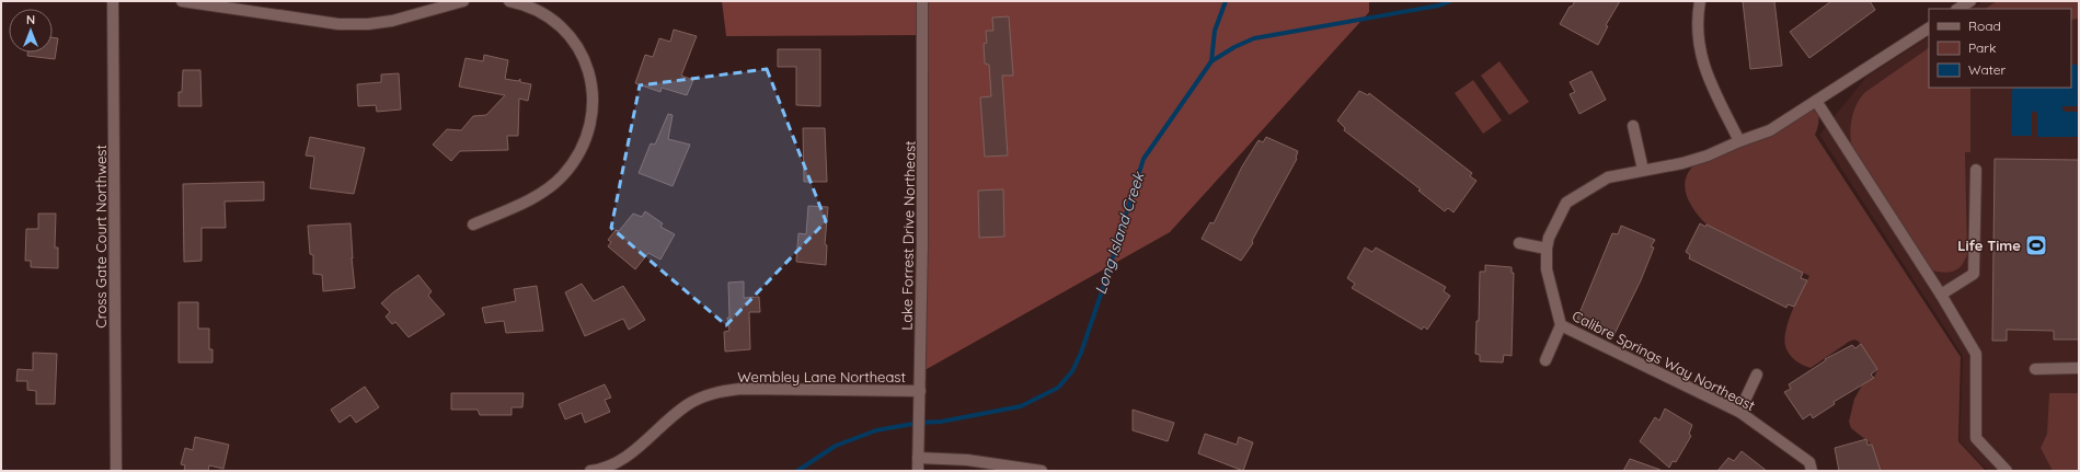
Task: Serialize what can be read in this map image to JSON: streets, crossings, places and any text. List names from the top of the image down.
{
  "streets": {
    "street": [
      "Lake Forrest Drive Northeast",
      "Cross Gate Court Northwest",
      "Calibre Springs Way Northeast",
      "Wembley Lane Northeast"
    ]
  },
  "crossings": [
    ["Lake Forrest Drive Northeast", "Wembley Lane Northeast"]
  ],
  "water": ["Long Island Creek"],
  "places": {
    "sports": ["Life Time"]
  },
  "legend": ["Road", "Park", "Water"],
  "north": "top"
}
